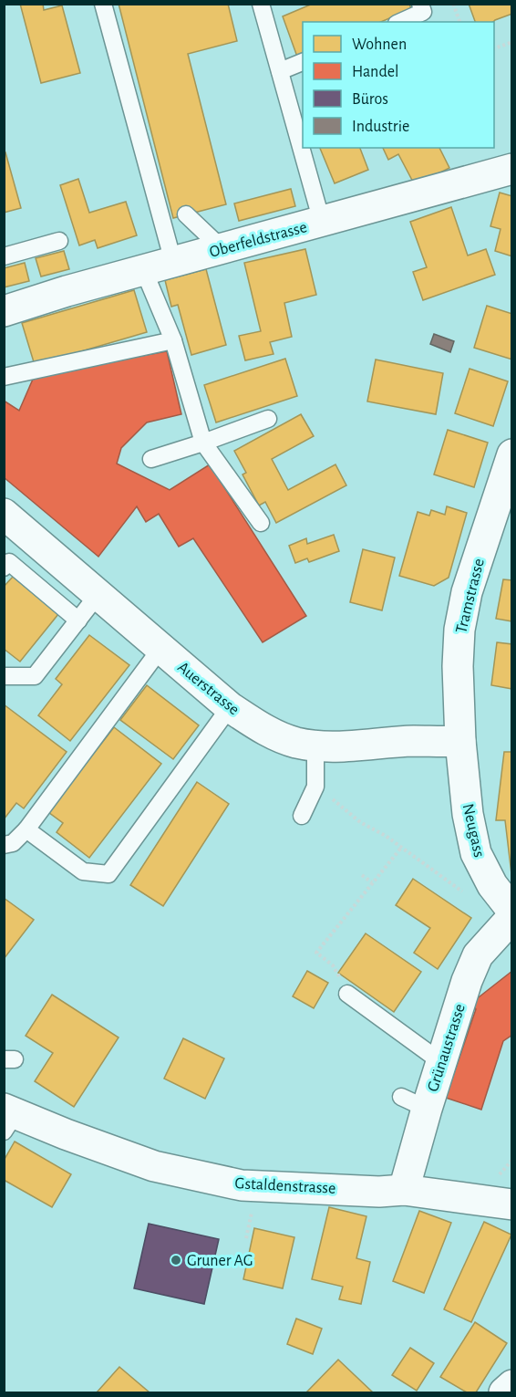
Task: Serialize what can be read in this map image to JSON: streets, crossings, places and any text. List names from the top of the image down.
{
  "streets": {
    "street": [
      "Oberfeldstrasse",
      "Tramstrasse",
      "Auerstrasse",
      "Neugass",
      "Grünaustrasse",
      "Gstaldenstrasse"
    ]
  },
  "crossings": [
    ["Tramstrasse", "Auerstrasse"],
    ["Tramstrasse", "Neugass"],
    ["Auerstrasse", "Neugass"],
    ["Grünaustrasse", "Gstaldenstrasse"]
  ],
  "places": ["Gruner AG"],
  "legend": [
    "Wohnen",
    "Handel",
    "Büros",
    "Industrie"
  ]
}
